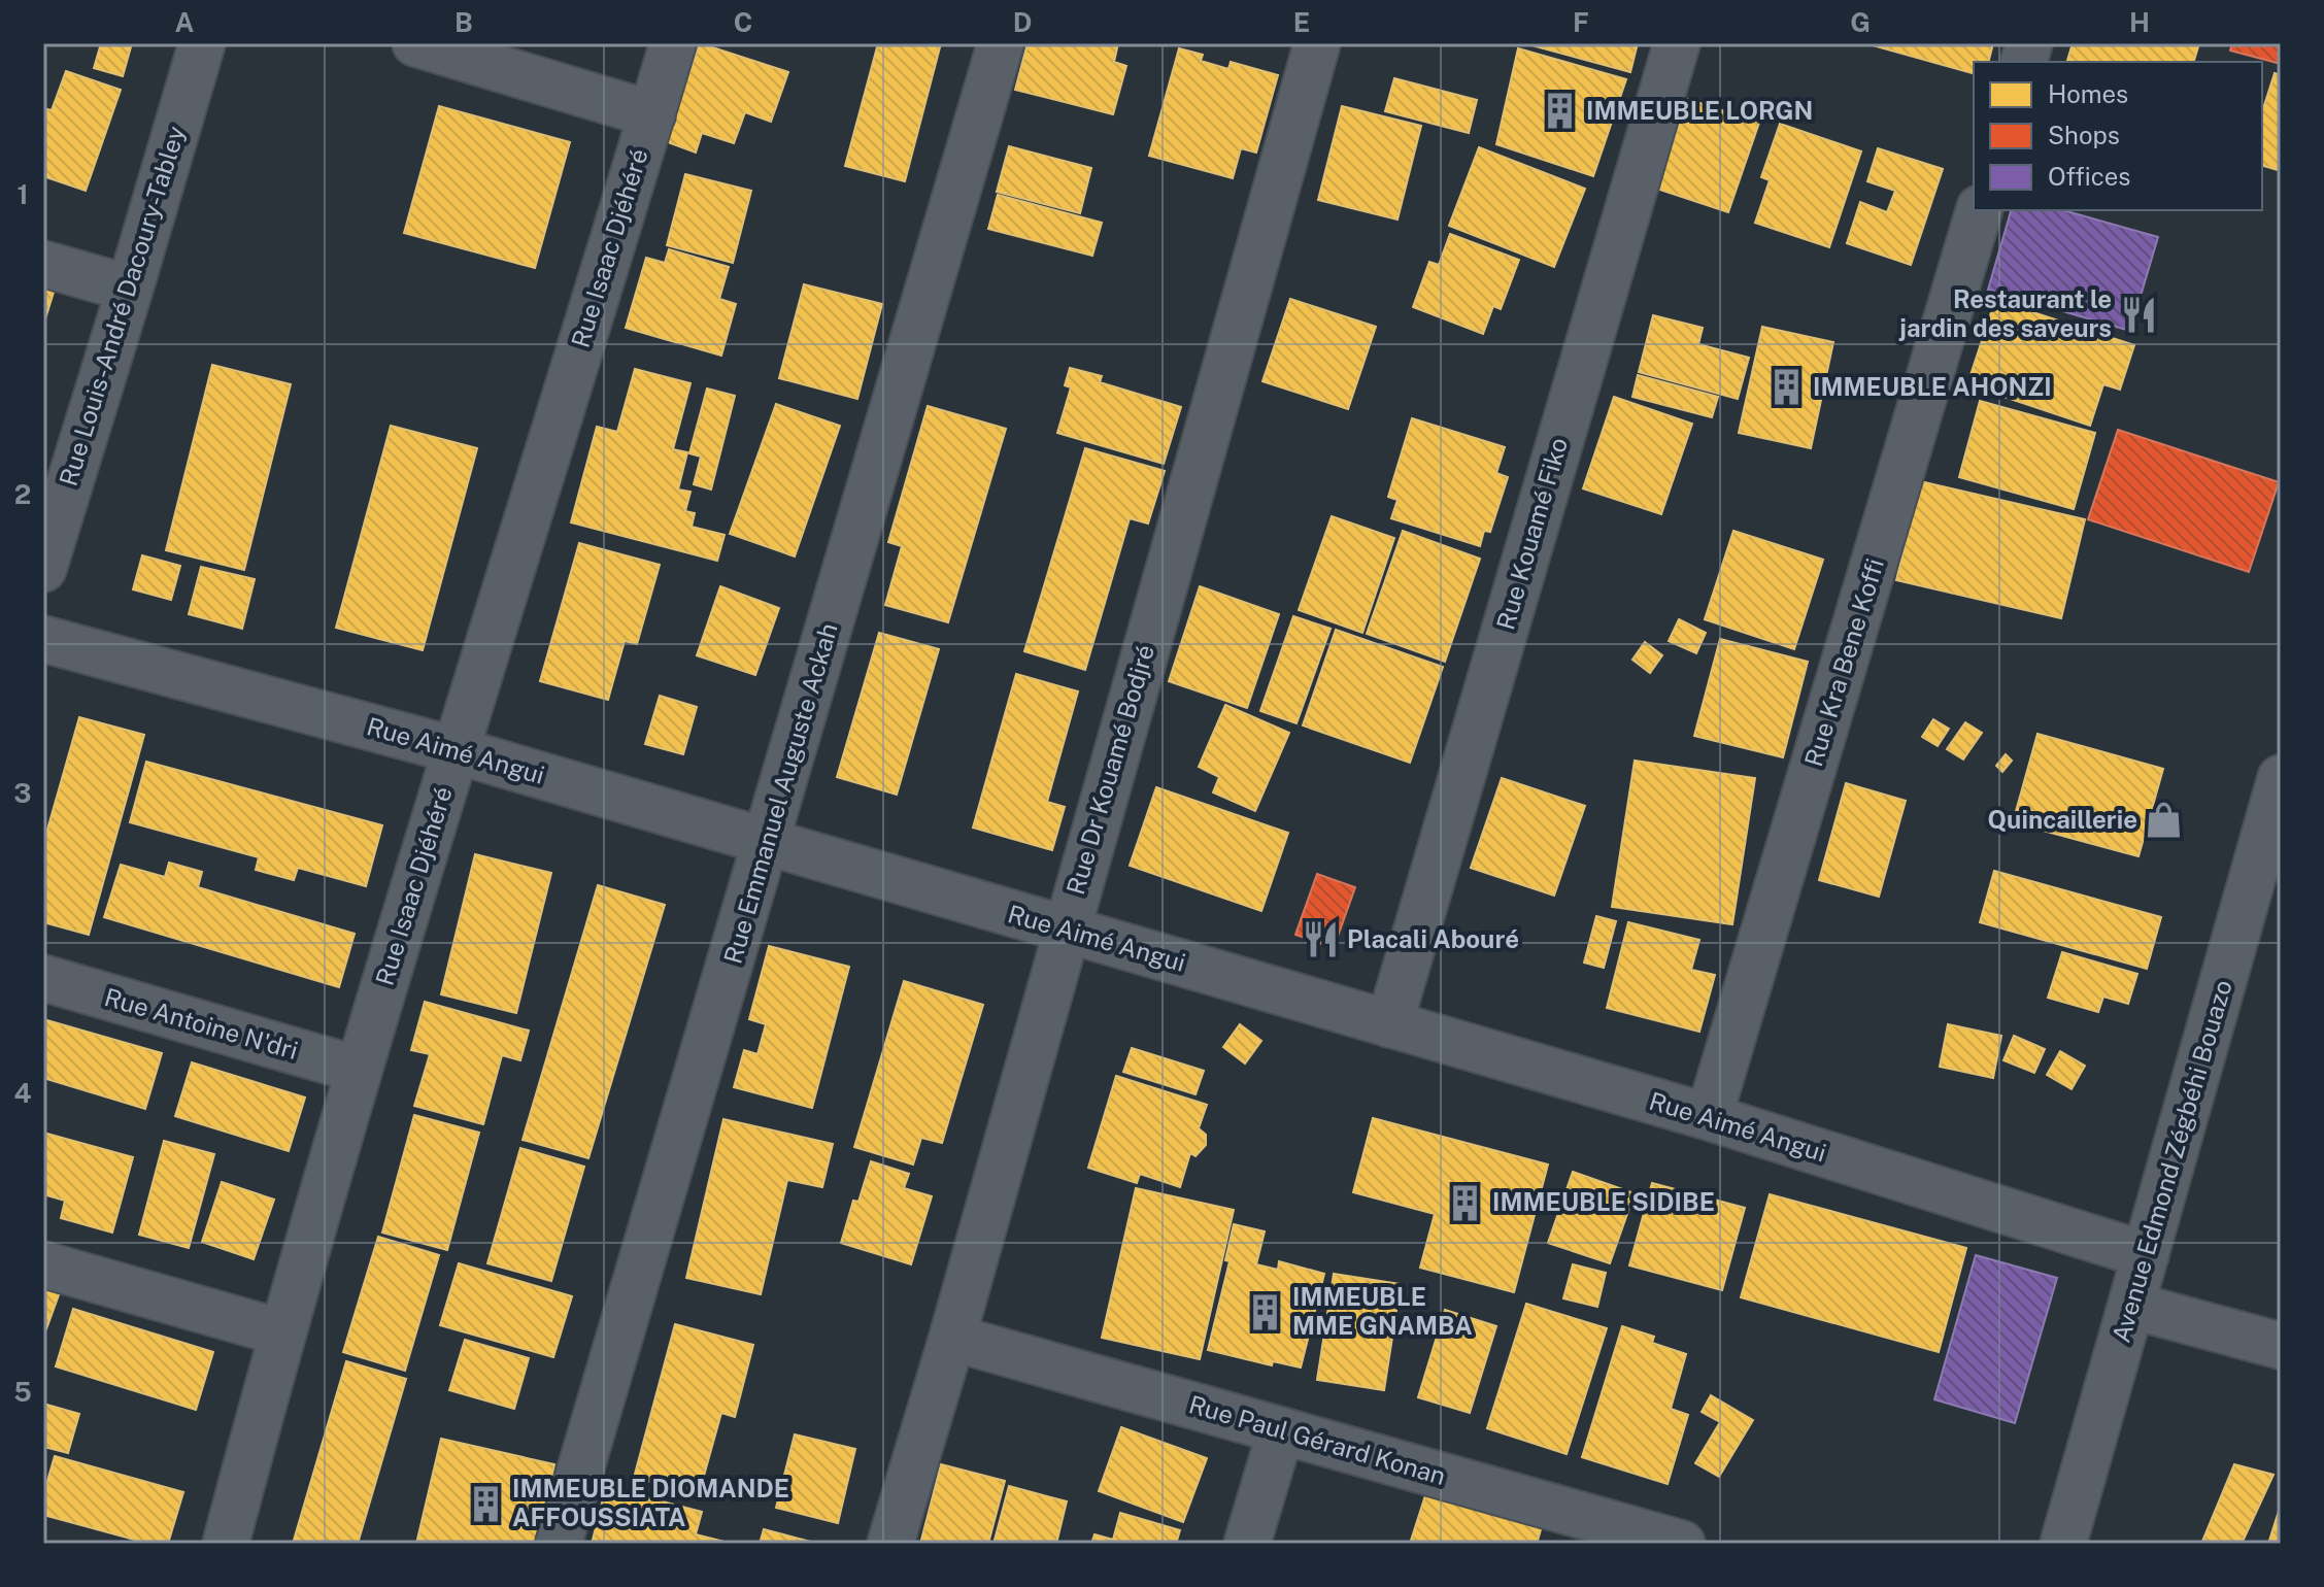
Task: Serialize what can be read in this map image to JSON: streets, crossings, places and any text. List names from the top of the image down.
{
  "streets": {
    "street": [
      "Rue Isaac Djéhéré",
      "Rue Louis-André Dacoury-Tabley",
      "Rue Kouamé Fiko",
      "Rue Kra Bene Koffi",
      "Rue Aimé Angui",
      "Rue Dr Kouamé Bodjré",
      "Rue Emmanuel Auguste Ackah",
      "Rue Antoine N'dri",
      "Avenue Edmond Zégbéhi Bouazo",
      "Rue Paul Gérard Konan"
    ]
  },
  "crossings": [
    ["Rue Isaac Djéhéré", "Rue Aimé Angui"],
    ["Rue Isaac Djéhéré", "Rue Antoine N'dri"],
    ["Rue Kouamé Fiko", "Rue Aimé Angui"],
    ["Rue Kra Bene Koffi", "Rue Aimé Angui"],
    ["Rue Aimé Angui", "Rue Dr Kouamé Bodjré"],
    ["Rue Aimé Angui", "Rue Emmanuel Auguste Ackah"],
    ["Rue Aimé Angui", "Avenue Edmond Zégbéhi Bouazo"],
    ["Rue Dr Kouamé Bodjré", "Rue Paul Gérard Konan"]
  ],
  "places": {
    "building": [
      "IMMEUBLE LORGN",
      "IMMEUBLE AHONZI",
      "IMMEUBLE SIDIBE",
      "IMMEUBLE MME GNAMBA",
      "IMMEUBLE DIOMANDE AFFOUSSIATA"
    ],
    "restaurant": ["Restaurant le jardin des saveurs", "Placali Abouré"],
    "shop": ["Quincaillerie"]
  },
  "legend": ["Homes", "Shops", "Offices"],
  "grid": {
    "columns": [
      "A",
      "B",
      "C",
      "D",
      "E",
      "F",
      "G",
      "H"
    ],
    "rows": [
      "1",
      "2",
      "3",
      "4",
      "5"
    ]
  }
}
